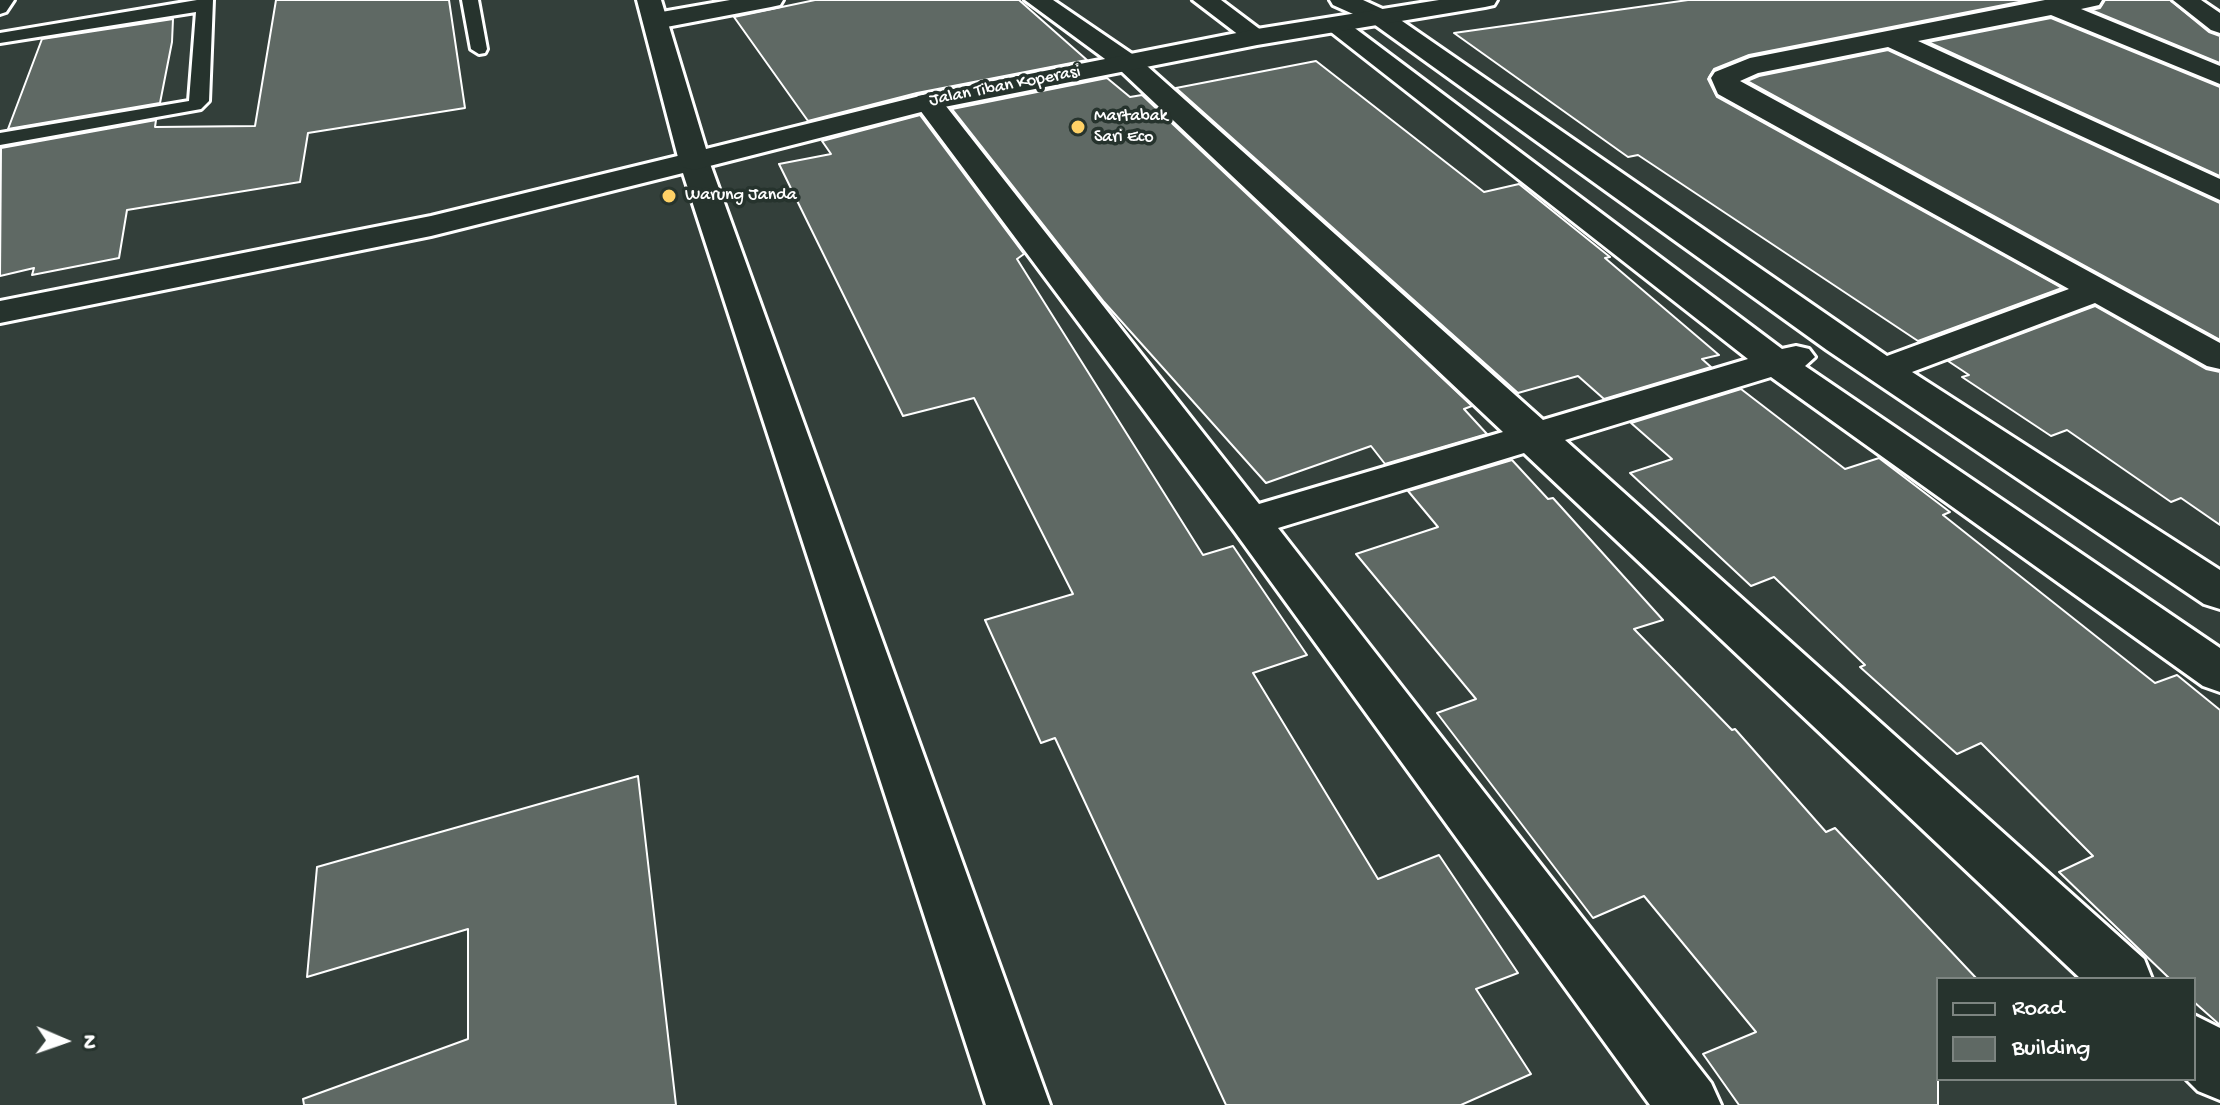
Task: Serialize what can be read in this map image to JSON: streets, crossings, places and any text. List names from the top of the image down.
{
  "streets": {
    "street": ["Jalan Tiban Koperasi"]
  },
  "places": ["Martabak Sari Eco", "Warung Janda"],
  "legend": ["Road", "Building"],
  "north": "right"
}
